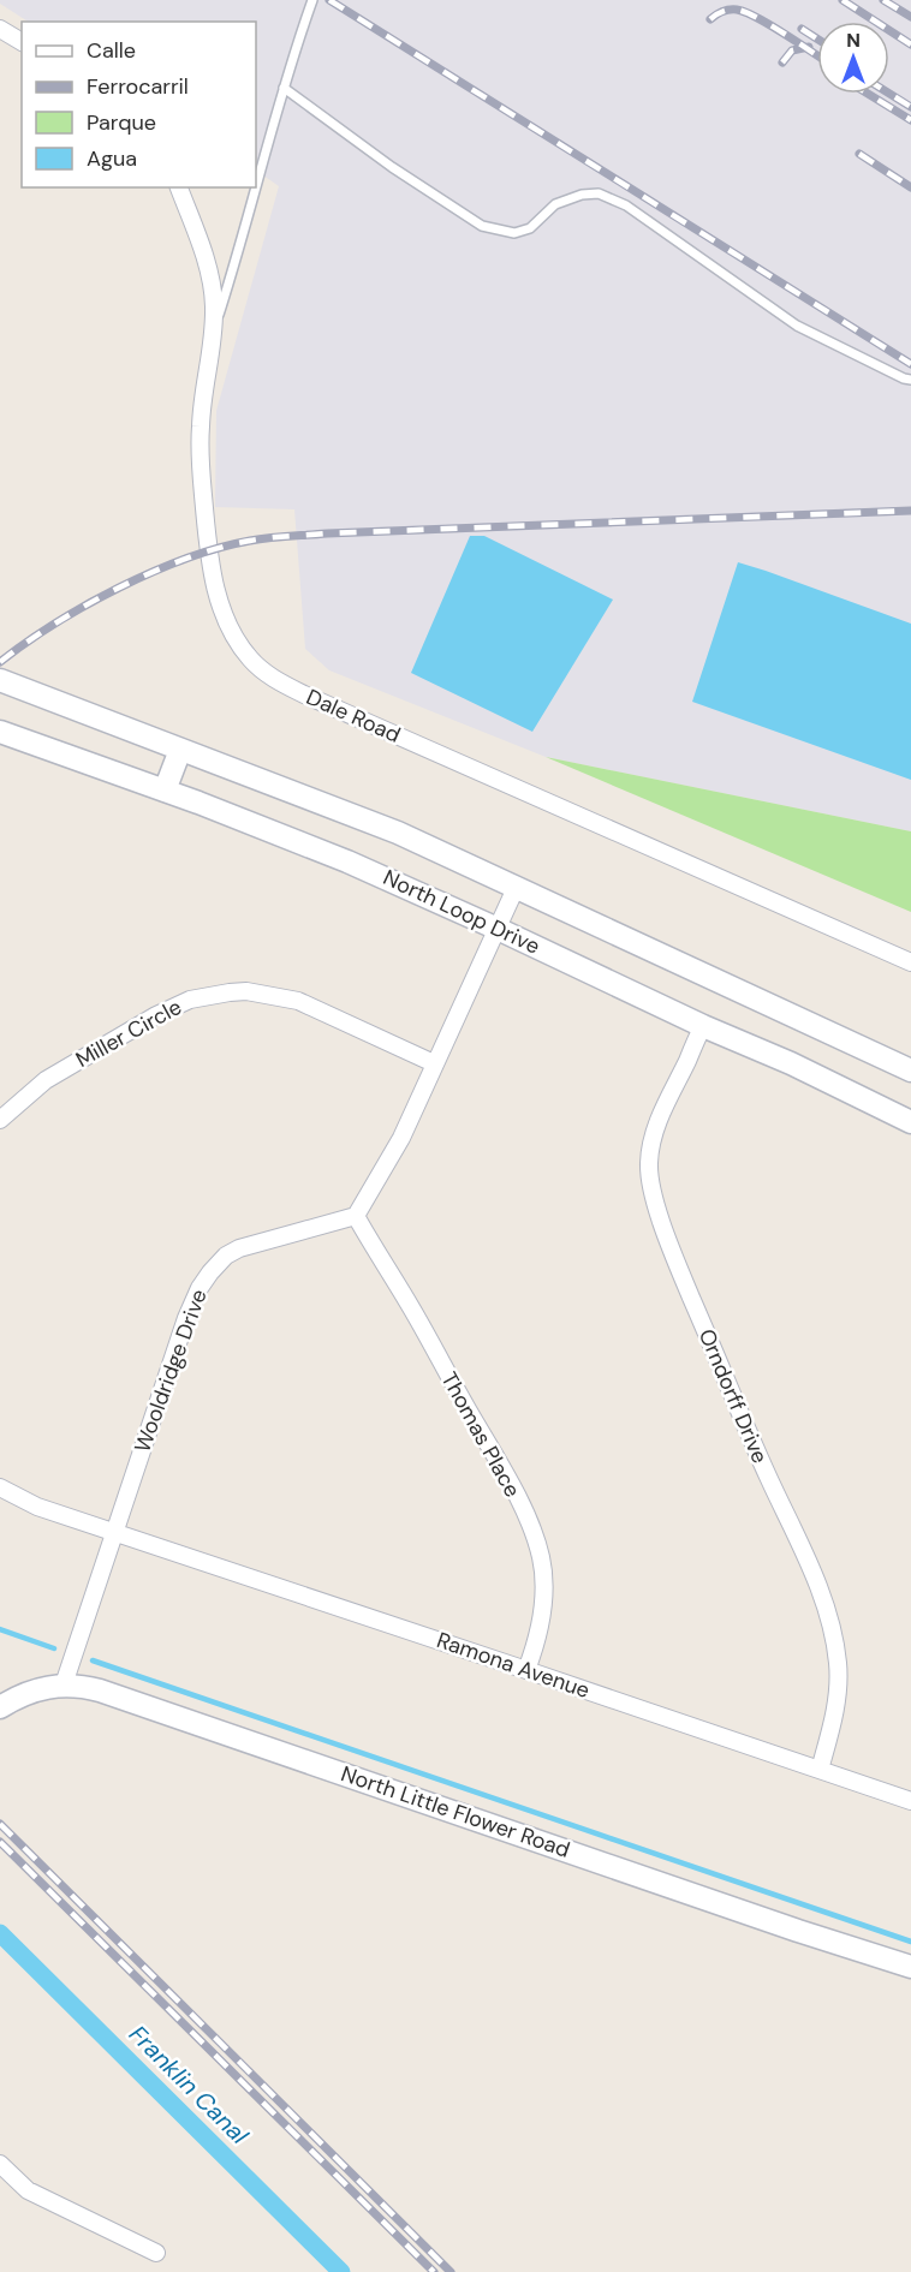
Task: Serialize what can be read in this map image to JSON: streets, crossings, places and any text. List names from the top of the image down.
{
  "streets": {
    "main road": ["North Loop Drive", "North Little Flower Road"],
    "street": [
      "Dale Road",
      "Miller Circle",
      "Wooldridge Drive",
      "Orndorff Drive",
      "Thomas Place",
      "Ramona Avenue"
    ]
  },
  "crossings": [
    ["North Loop Drive", "Orndorff Drive"],
    ["Wooldridge Drive", "Thomas Place"],
    ["Wooldridge Drive", "Ramona Avenue"],
    ["Wooldridge Drive", "North Little Flower Road"],
    ["Orndorff Drive", "Ramona Avenue"],
    ["Thomas Place", "Ramona Avenue"]
  ],
  "water": ["Franklin Canal"],
  "legend": [
    "Calle",
    "Ferrocarril",
    "Parque",
    "Agua"
  ],
  "north": "top"
}
